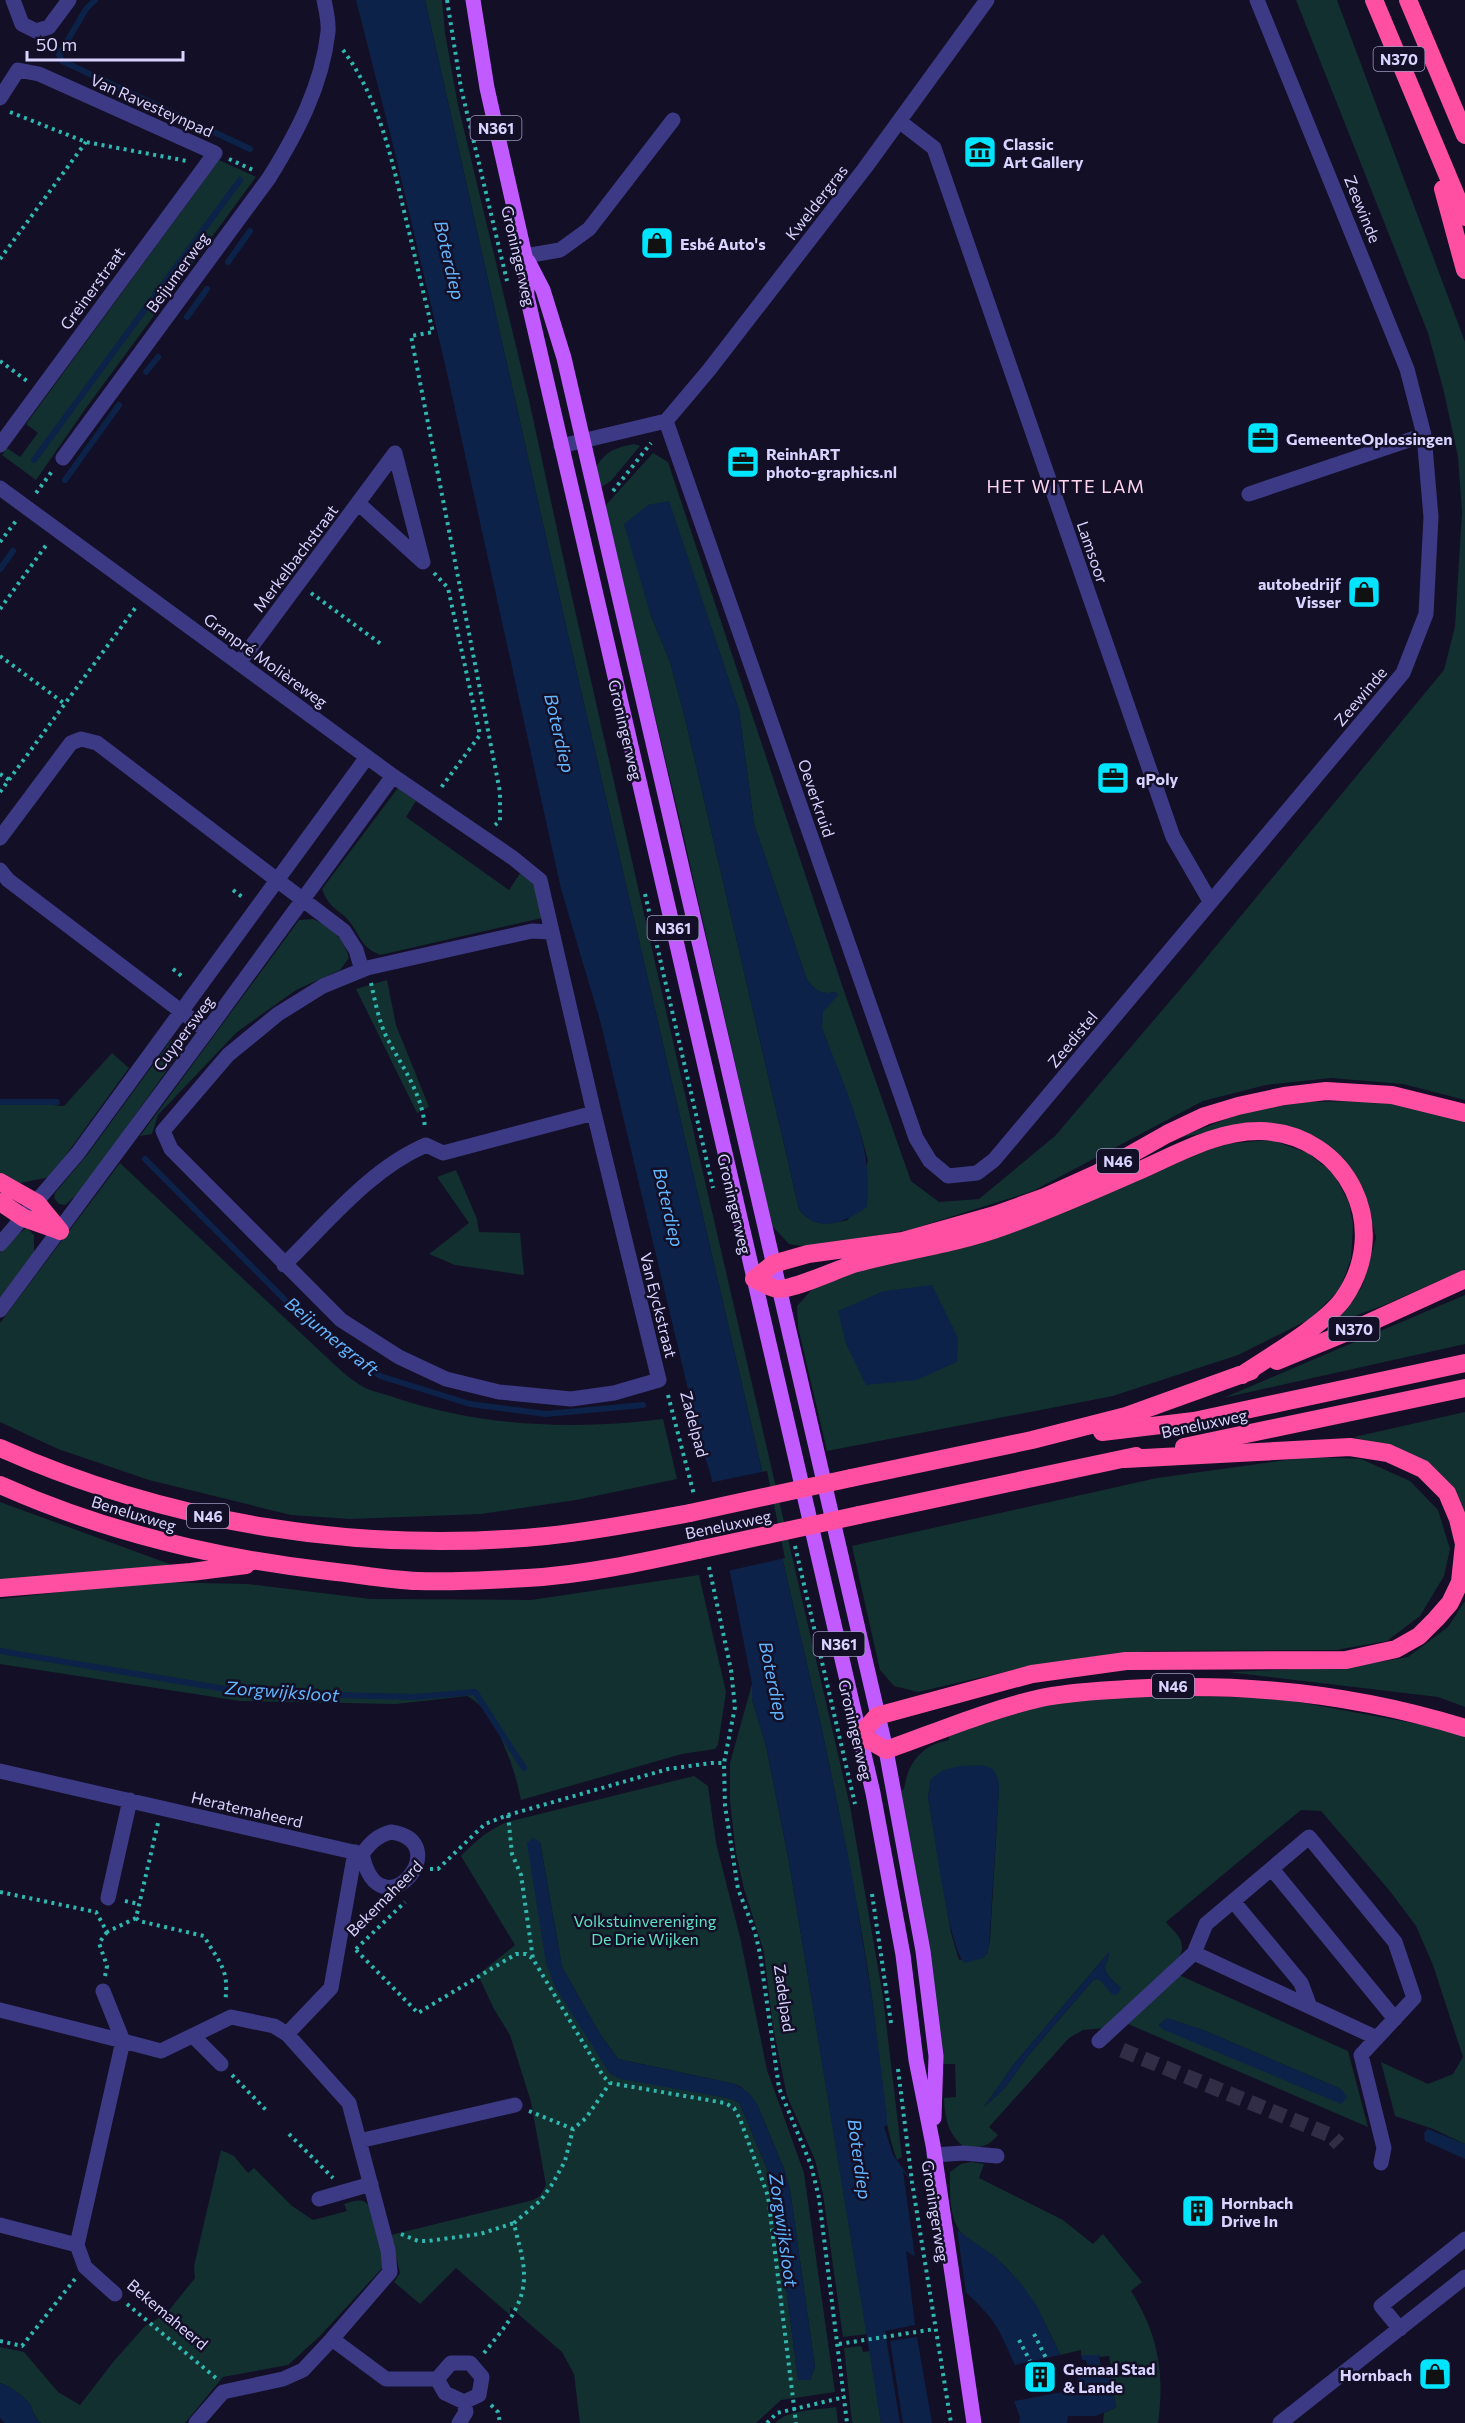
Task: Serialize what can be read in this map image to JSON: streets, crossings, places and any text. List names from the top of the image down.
{
  "streets": {
    "highway": ["N370", "N46", "Beneluxweg"],
    "main road": ["N361", "Groningerweg"],
    "street": [
      "Van Ravesteynpad",
      "Kweldergras",
      "Zeewinde",
      "Beijumerweg",
      "Greinerstraat",
      "Lamsoor",
      "Merkelbachstraat",
      "Granpré Molièreweg",
      "Oeverkruid",
      "Cuypersweg",
      "Zeedistel",
      "Van Eyckstraat",
      "Heratemaheerd",
      "Bekemaheerd"
    ],
    "path": ["Zadelpad"]
  },
  "crossings": [
    ["N370", "N46"],
    ["Van Ravesteynpad", "Beijumerweg"],
    ["Van Ravesteynpad", "Greinerstraat"],
    ["Kweldergras", "Lamsoor"],
    ["Kweldergras", "Oeverkruid"],
    ["Zeewinde", "Lamsoor"],
    ["Zeewinde", "Zeedistel"],
    ["Groningerweg", "N46"],
    ["Lamsoor", "Zeedistel"],
    ["Merkelbachstraat", "Granpré Molièreweg"],
    ["Granpré Molièreweg", "Cuypersweg"],
    ["Granpré Molièreweg", "Van Eyckstraat"],
    ["Oeverkruid", "Zeedistel"],
    ["N46", "Beneluxweg"],
    ["Van Eyckstraat", "Zadelpad"],
    ["Zadelpad", "Bekemaheerd"]
  ],
  "districts": ["HET WITTE LAM"],
  "water": ["Boterdiep", "Beijumergraft", "Zorgwijksloot"],
  "parks": ["Volkstuinvereniging De Drie Wijken"],
  "places": {
    "museum": ["Classic Art Gallery"],
    "shop": ["Esbé Auto's", "autobedrijf Visser", "Hornbach"],
    "office": ["GemeenteOplossingen", "ReinhART photo-graphics.nl", "qPoly"],
    "building": ["Hornbach Drive In", "Gemaal Stad & Lande"]
  },
  "scale_bar": "50 m"
}
